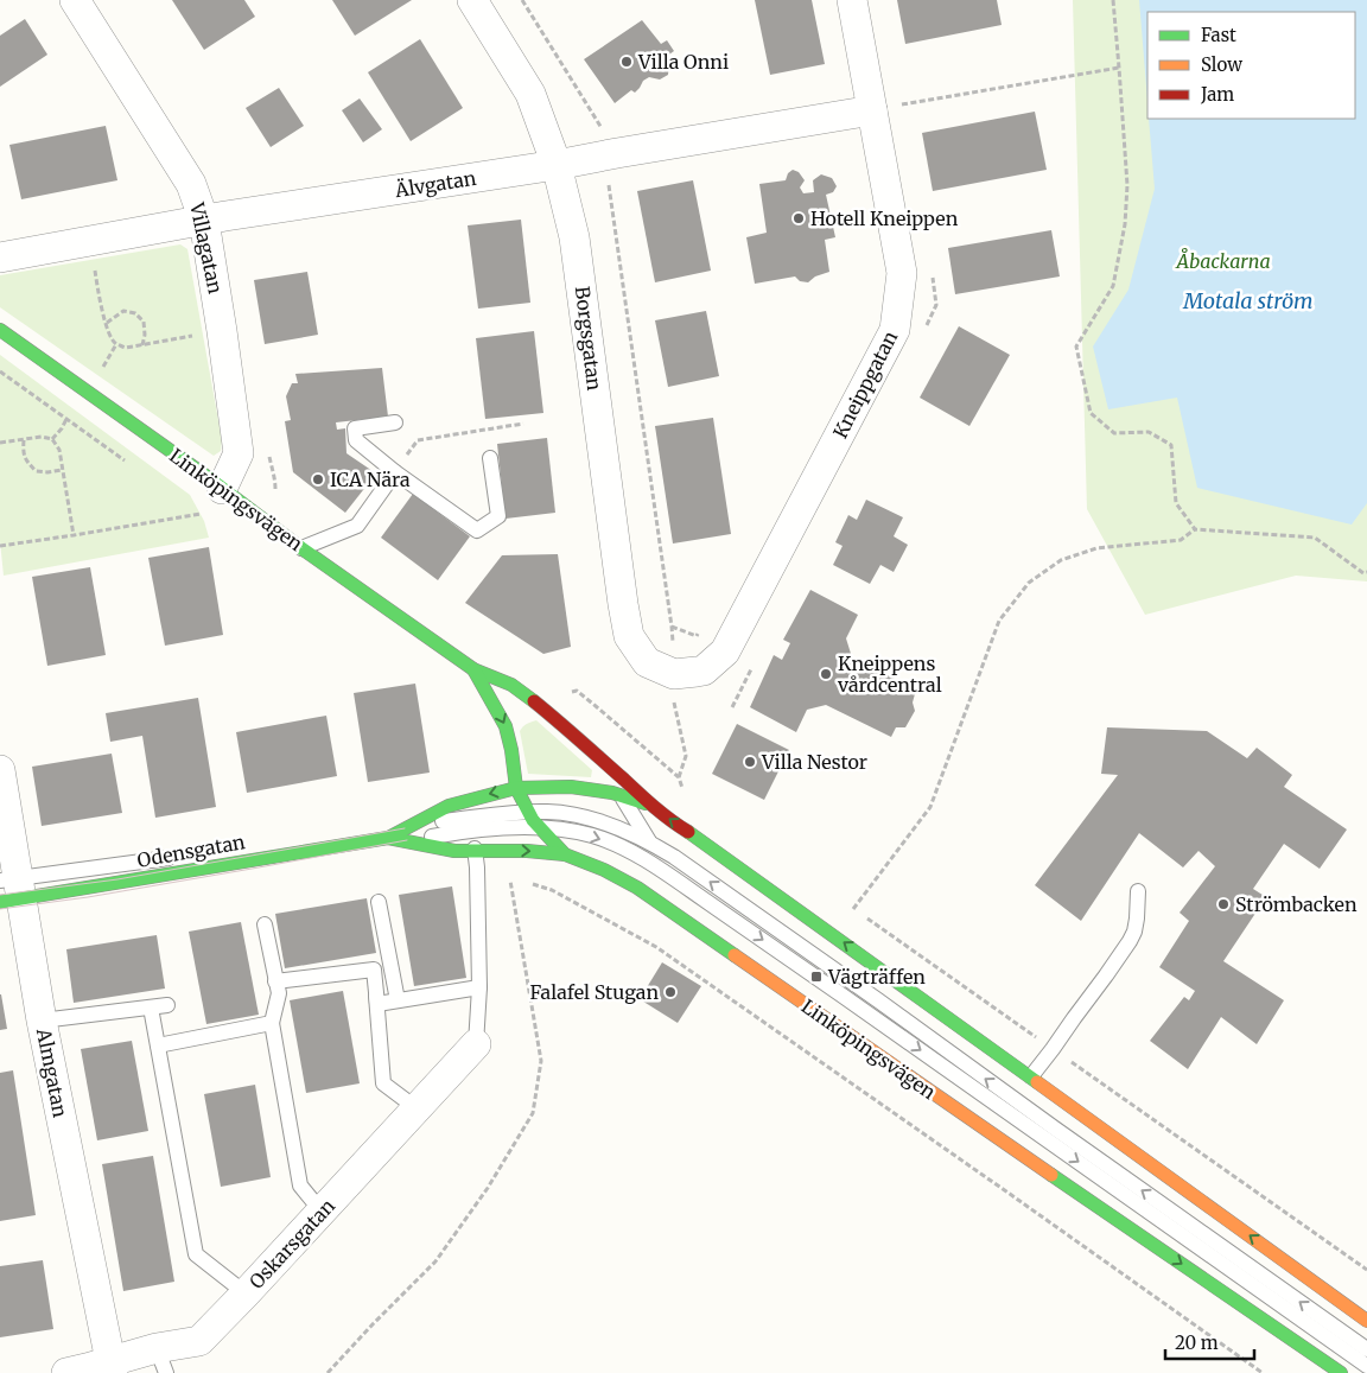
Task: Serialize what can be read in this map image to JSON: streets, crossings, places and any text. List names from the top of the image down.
{
  "streets": {
    "street": [
      "Älvgatan",
      "Villagatan",
      "Borgsgatan",
      "Kneippgatan",
      "Linköpingsvägen",
      "Odensgatan",
      "Almgatan",
      "Oskarsgatan"
    ]
  },
  "crossings": [
    ["Älvgatan", "Villagatan"],
    ["Älvgatan", "Borgsgatan"],
    ["Älvgatan", "Kneippgatan"],
    ["Villagatan", "Linköpingsvägen"],
    ["Borgsgatan", "Kneippgatan"],
    ["Linköpingsvägen", "Odensgatan"],
    ["Odensgatan", "Almgatan"],
    ["Almgatan", "Oskarsgatan"]
  ],
  "water": ["Motala ström"],
  "parks": ["Åbackarna"],
  "places": {
    "other": [
      "Villa Onni",
      "Hotell Kneippen",
      "ICA Nära",
      "Kneippens vårdcentral",
      "Villa Nestor",
      "Strömbacken",
      "Falafel Stugan"
    ],
    "transit": ["Vägträffen"]
  },
  "legend": ["Fast", "Slow", "Jam"],
  "scale_bar": "20 m"
}
